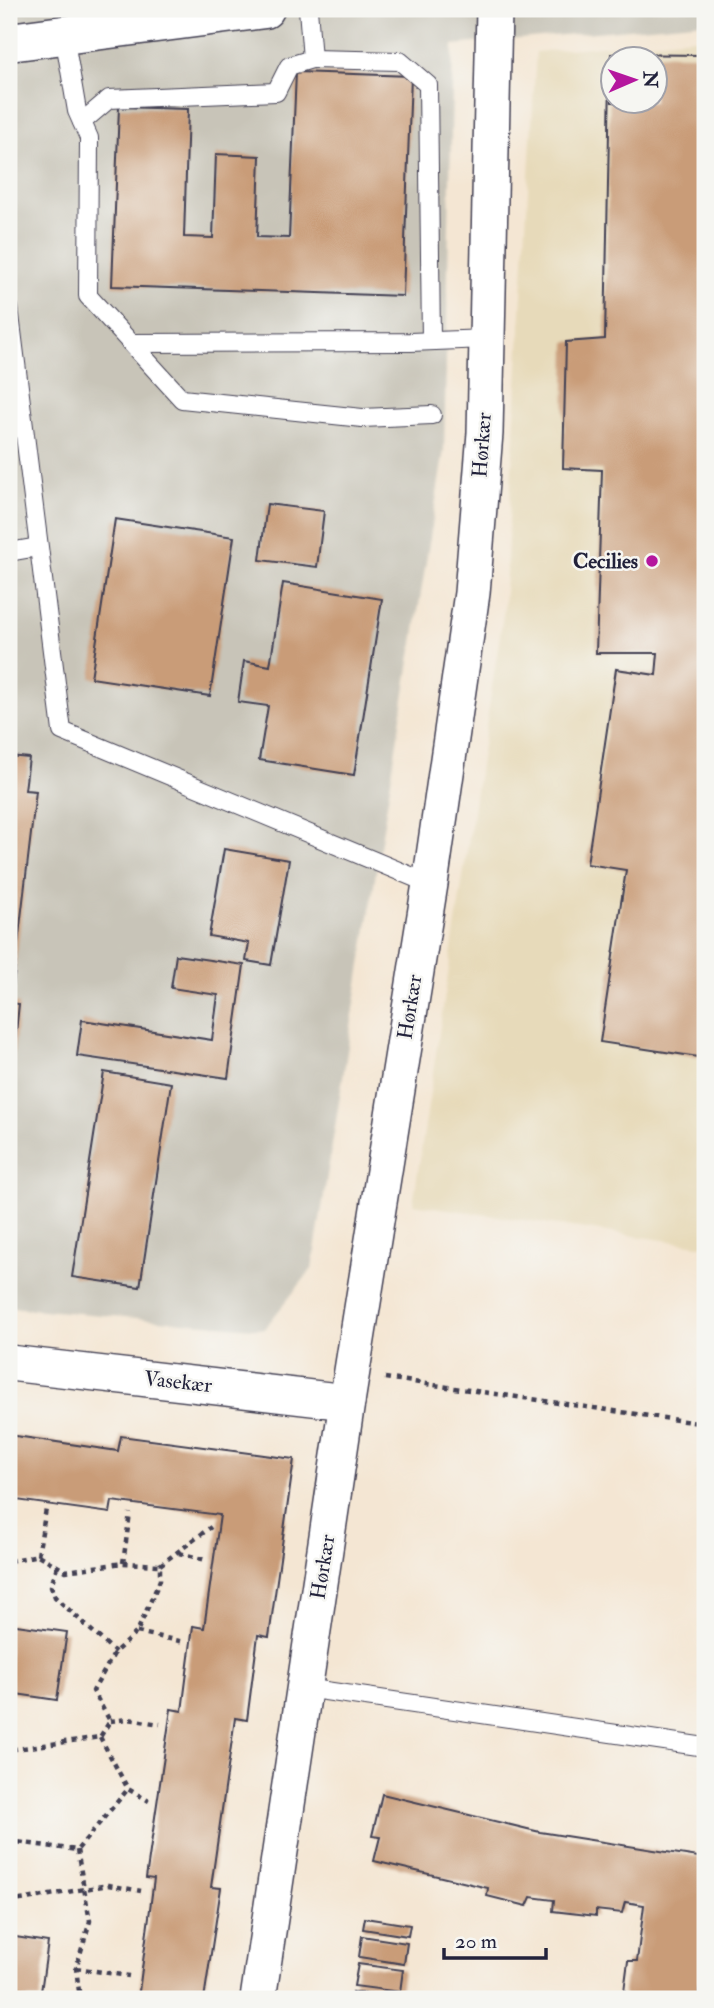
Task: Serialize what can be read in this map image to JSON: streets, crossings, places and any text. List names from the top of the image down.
{
  "streets": {
    "street": ["Hørkær", "Vasekær"]
  },
  "crossings": [
    ["Hørkær", "Vasekær"]
  ],
  "places": ["Cecilies"],
  "scale_bar": "20 m",
  "north": "right"
}
